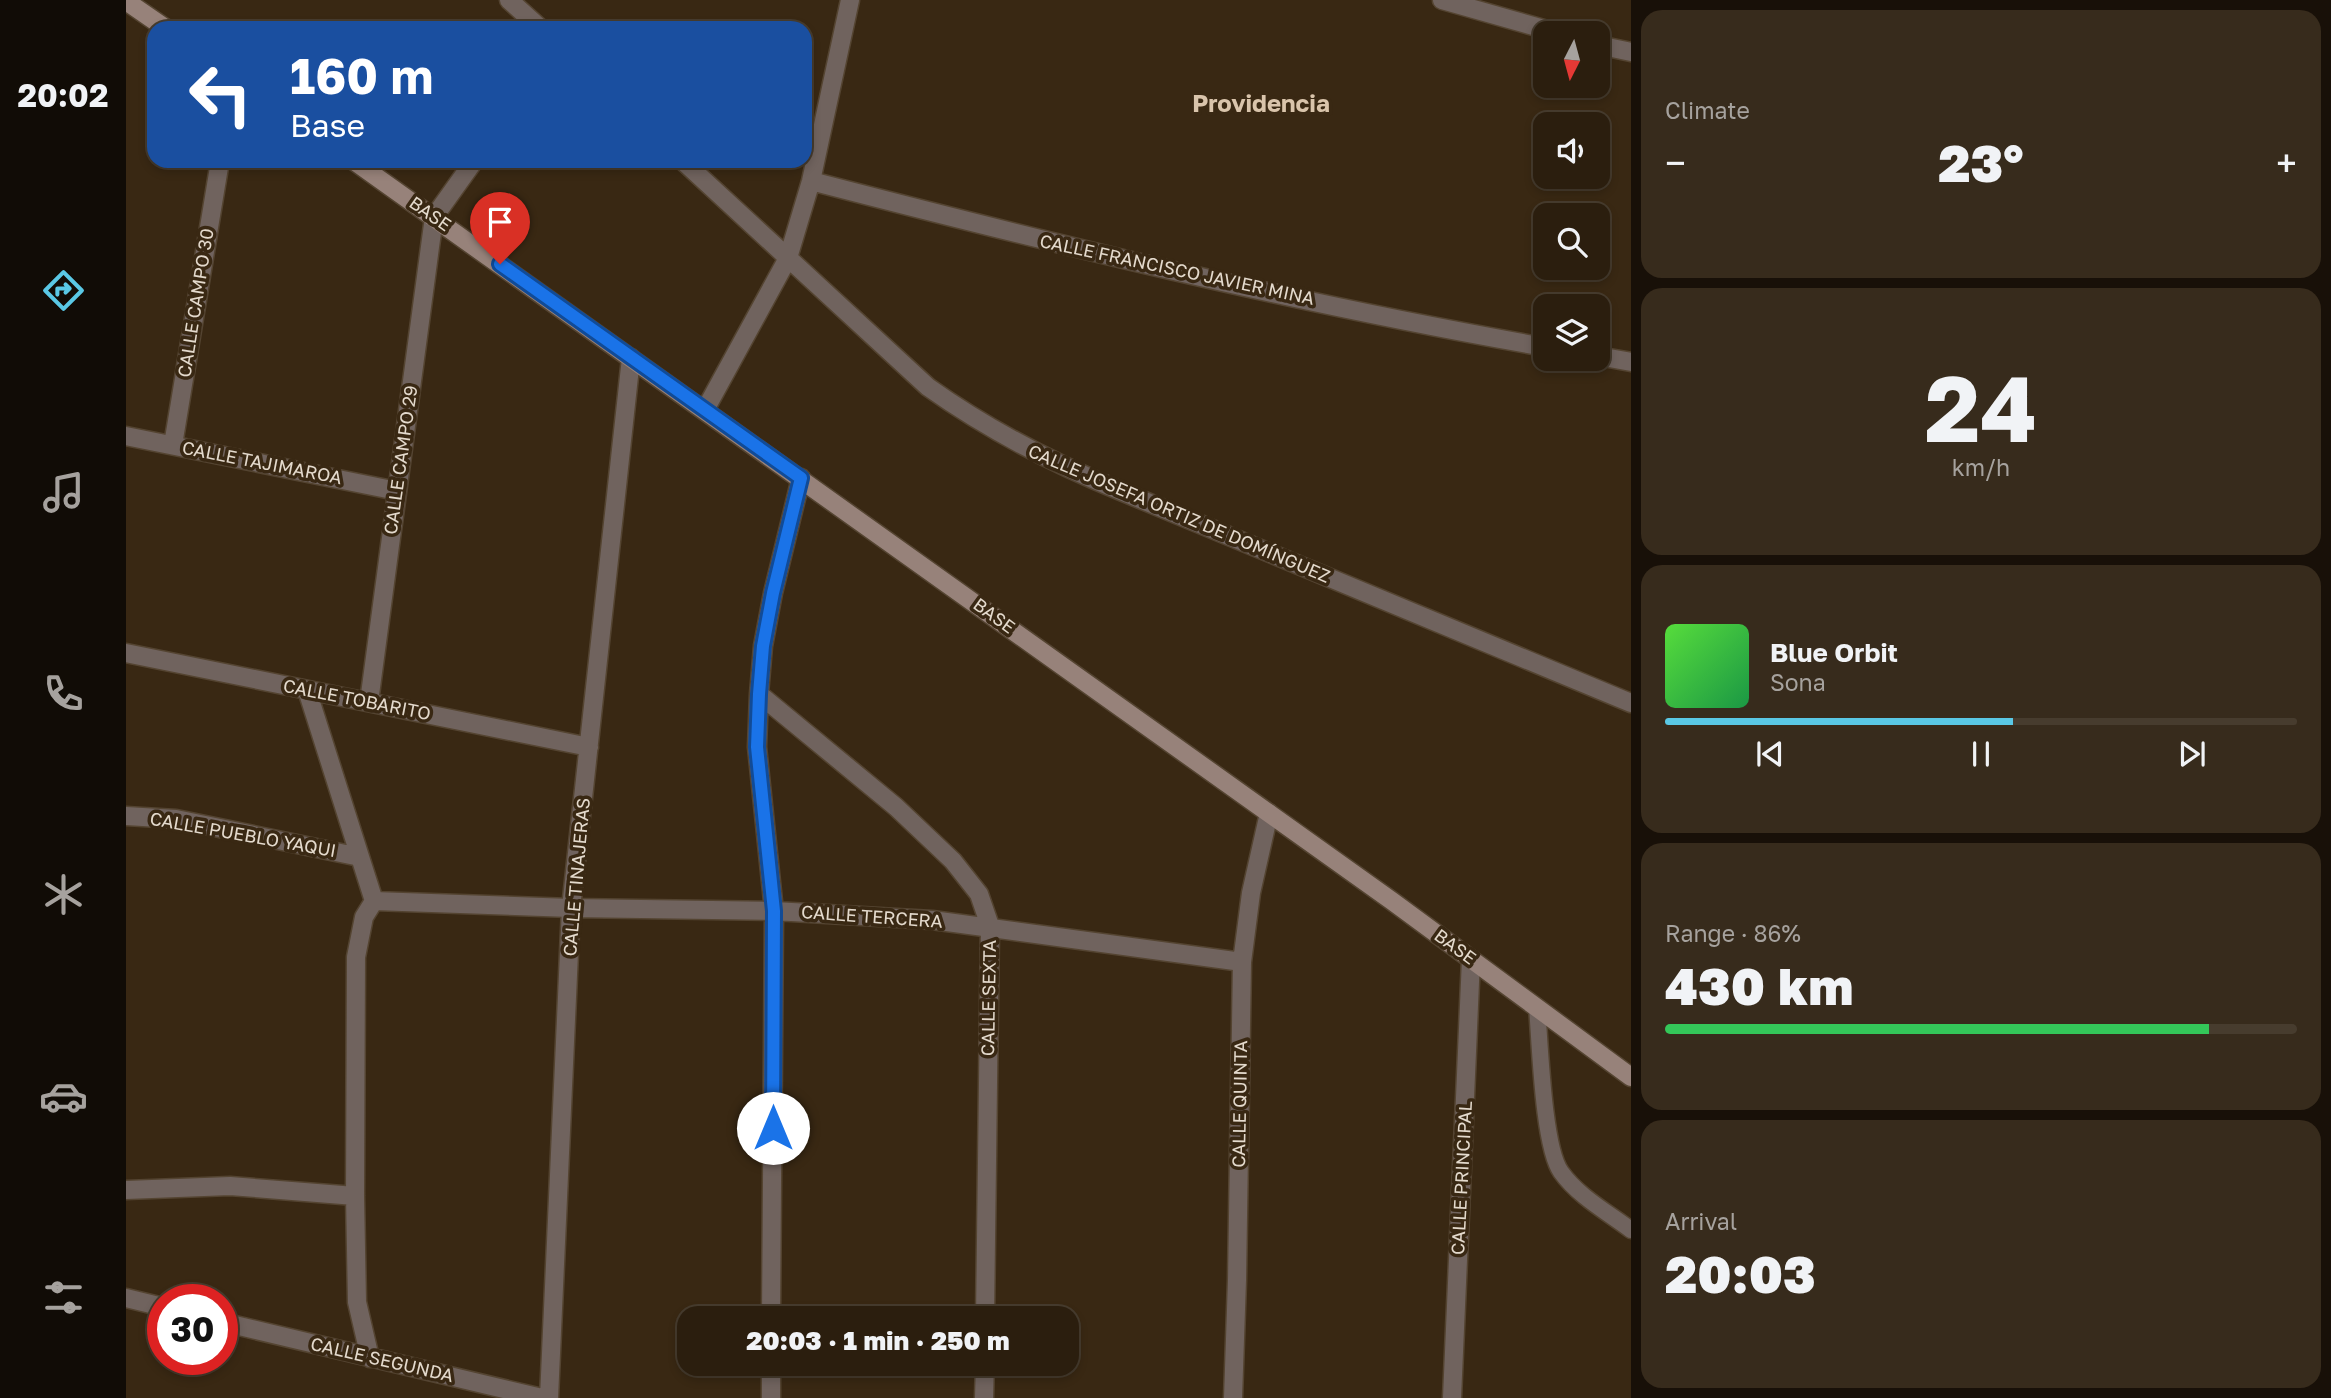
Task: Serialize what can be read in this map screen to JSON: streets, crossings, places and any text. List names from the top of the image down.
{
  "streets": {
    "main road": ["BASE"],
    "street": [
      "CALLE FRANCISCO JAVIER MINA",
      "CALLE CAMPO 30",
      "CALLE CAMPO 29",
      "CALLE TAJIMAROA",
      "CALLE JOSEFA ORTIZ DE DOMÍNGUEZ",
      "CALLE TOBARITO",
      "CALLE PUEBLO YAQUI",
      "CALLE TINAJERAS",
      "CALLE TERCERA",
      "CALLE SEXTA",
      "CALLE QUINTA",
      "CALLE PRINCIPAL",
      "CALLE SEGUNDA"
    ]
  },
  "crossings": [
    ["BASE", "CALLE CAMPO 29"],
    ["BASE", "CALLE TINAJERAS"],
    ["BASE", "CALLE QUINTA"],
    ["BASE", "CALLE PRINCIPAL"],
    ["CALLE CAMPO 30", "CALLE TAJIMAROA"],
    ["CALLE CAMPO 29", "CALLE TAJIMAROA"],
    ["CALLE CAMPO 29", "CALLE TOBARITO"],
    ["CALLE TOBARITO", "CALLE TINAJERAS"],
    ["CALLE TINAJERAS", "CALLE TERCERA"],
    ["CALLE TERCERA", "CALLE SEXTA"],
    ["CALLE TERCERA", "CALLE QUINTA"]
  ],
  "districts": ["Providencia"],
  "north": "bottom",
  "page": {
    "tabs": "20:02",
    "tile": [
      "Climate",
      ["24", "km/h"],
      ["Range · 86%", "430 km"],
      ["Arrival", "20:03"]
    ],
    "turn": ["160 m", "Base"],
    "heat": ["−", "23°", "+"],
    "song": ["Blue Orbit", "Sona"],
    "limit": "30",
    "trip": "20:03 · 1 min · 250 m"
  }
}
